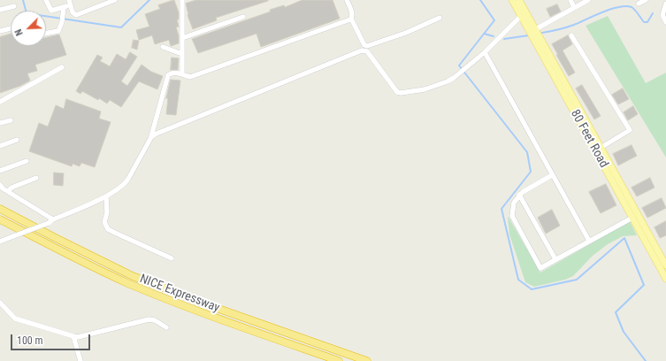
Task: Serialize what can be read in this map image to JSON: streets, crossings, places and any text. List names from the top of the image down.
{
  "streets": {
    "highway": ["NICE Expressway"],
    "main road": ["80 Feet Road"]
  },
  "scale_bar": "100 m",
  "north": "bottom left"
}
